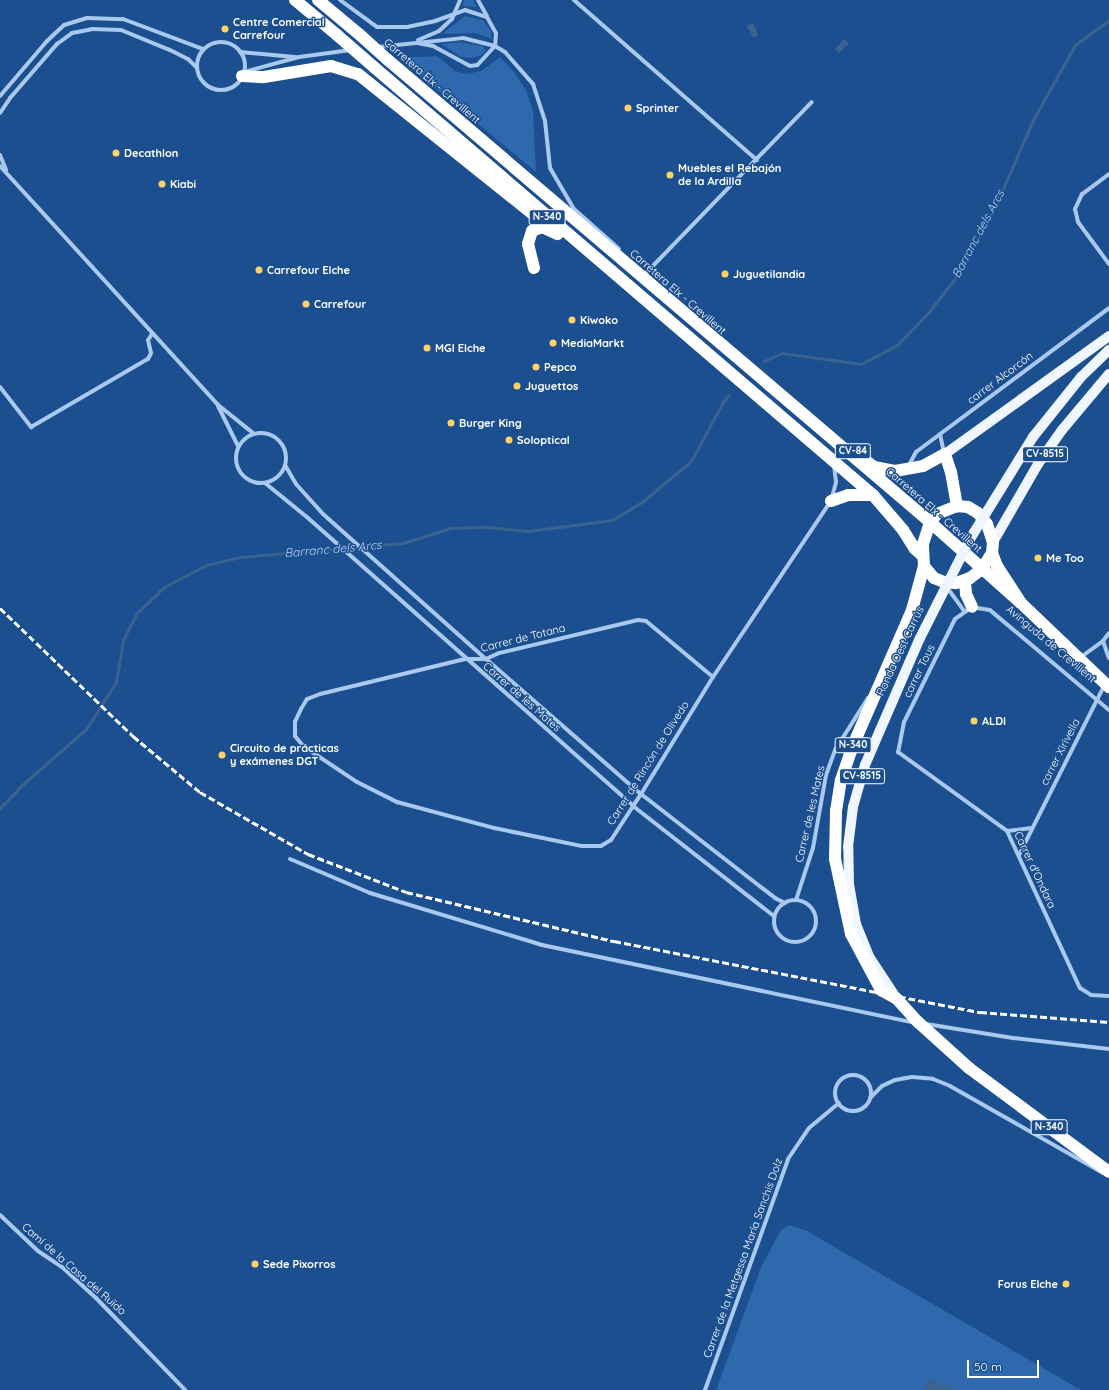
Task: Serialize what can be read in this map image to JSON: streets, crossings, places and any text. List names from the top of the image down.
{
  "streets": {
    "highway": [
      "Carretera Elx - Crevillent",
      "N-340",
      "CV-84",
      "Avinguda de Crevillent",
      "Ronda Oest Carrús"
    ],
    "main road": ["CV-8515"],
    "street": [
      "carrer Alcorcón",
      "Carrer de Totana",
      "carrer Tous",
      "Carrer de les Mates",
      "carrer Xirivella",
      "Carrer de Rincón de Olivedo",
      "Carrer d'Ondara",
      "Carrer de la Metgessa María Sanchis Dolz",
      "Camí de la Casa del Ruïdo"
    ]
  },
  "crossings": [
    ["Carretera Elx - Crevillent", "CV-84"],
    ["Carretera Elx - Crevillent", "Avinguda de Crevillent"],
    ["Carretera Elx - Crevillent", "Ronda Oest Carrús"],
    ["N-340", "Ronda Oest Carrús"],
    ["N-340", "Carrer de Rincón de Olivedo"],
    ["carrer Alcorcón", "CV-84"],
    ["CV-8515", "Avinguda de Crevillent"],
    ["Carrer de Totana", "Carrer de les Mates"],
    ["Carrer de Totana", "Carrer de Rincón de Olivedo"],
    ["Avinguda de Crevillent", "carrer Tous"],
    ["Avinguda de Crevillent", "carrer Xirivella"],
    ["Ronda Oest Carrús", "Carrer de les Mates"],
    ["carrer Tous", "Carrer d'Ondara"],
    ["Carrer de les Mates", "Carrer de Rincón de Olivedo"],
    ["carrer Xirivella", "Carrer d'Ondara"]
  ],
  "water": ["Barranc dels Arcs"],
  "places": [
    "Centre Comercial Carrefour",
    "Sprinter",
    "Decathlon",
    "Muebles el Rebajón de la Ardilla",
    "Kiabi",
    "Carrefour Elche",
    "Juguetilandia",
    "Carrefour",
    "Kiwoko",
    "MediaMarkt",
    "MGI Elche",
    "Pepco",
    "Juguettos",
    "Burger King",
    "Soloptical",
    "Me Too",
    "ALDI",
    "Circuito de prácticas y exámenes DGT",
    "Sede Pixorros",
    "Forus Elche"
  ],
  "scale_bar": "50 m"
}
